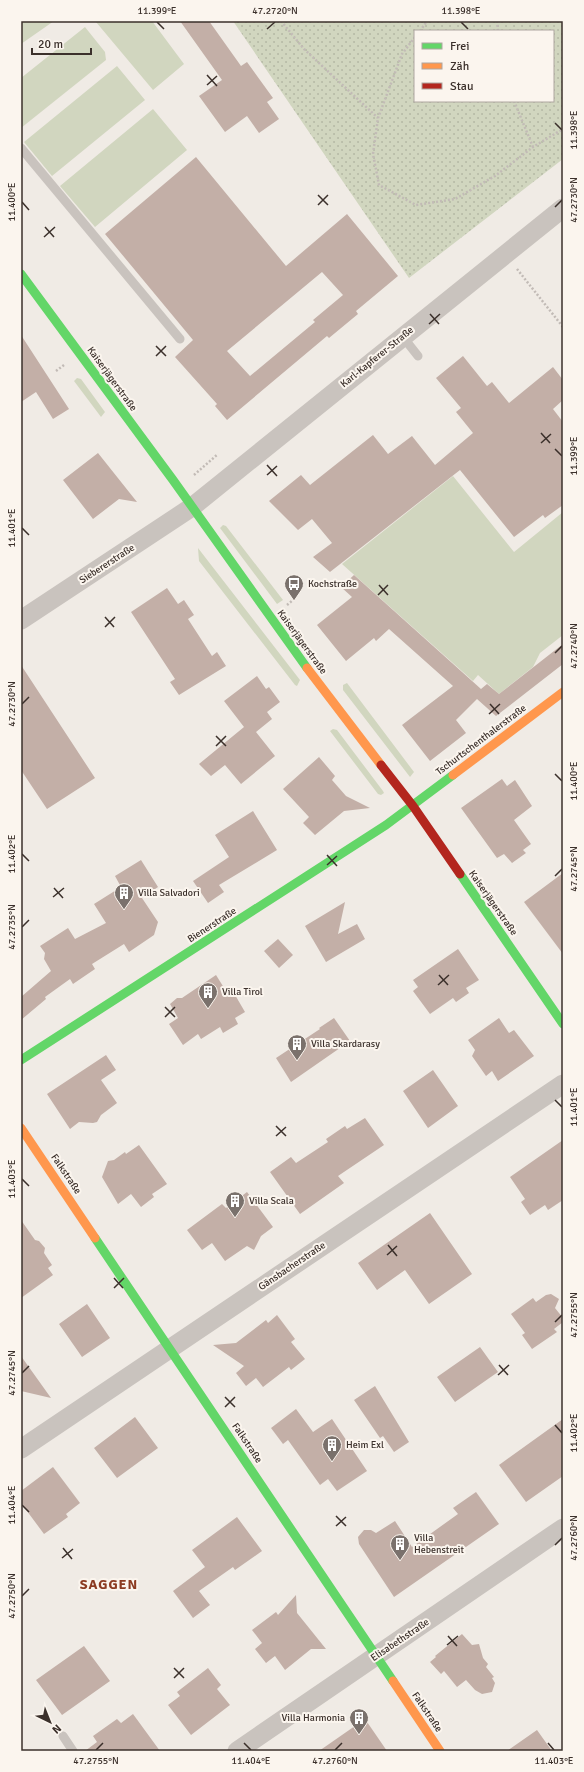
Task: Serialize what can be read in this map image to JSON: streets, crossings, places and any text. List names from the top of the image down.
{
  "streets": {
    "street": [
      "Karl-Kapferer-Straße",
      "Kaiserjägerstraße",
      "Siebererstraße",
      "Tschurtschenthalerstraße",
      "Bienerstraße",
      "Falkstraße",
      "Gänsbacherstraße",
      "Elisabethstraße"
    ]
  },
  "crossings": [
    ["Karl-Kapferer-Straße", "Kaiserjägerstraße"],
    ["Karl-Kapferer-Straße", "Siebererstraße"],
    ["Kaiserjägerstraße", "Siebererstraße"],
    ["Kaiserjägerstraße", "Tschurtschenthalerstraße"],
    ["Kaiserjägerstraße", "Bienerstraße"],
    ["Tschurtschenthalerstraße", "Bienerstraße"],
    ["Falkstraße", "Gänsbacherstraße"],
    ["Falkstraße", "Elisabethstraße"]
  ],
  "districts": ["SAGGEN"],
  "places": {
    "bus stop": ["Kochstraße"],
    "building": [
      "Villa Salvadori",
      "Villa Tirol",
      "Villa Skardarasy",
      "Villa Scala",
      "Heim Exl",
      "Villa Hebenstreit",
      "Villa Harmonia"
    ]
  },
  "legend": ["Frei", "Zäh", "Stau"],
  "scale_bar": "20 m",
  "north": "bottom right",
  "coordinates": [
    "11.399°E",
    "47.2720°N",
    "11.398°E",
    "47.2730°N",
    "11.400°E",
    "11.401°E",
    "47.2740°N",
    "11.402°E",
    "47.2745°N",
    "47.2735°N",
    "11.403°E",
    "47.2755°N",
    "11.404°E",
    "47.2760°N",
    "47.2750°N"
  ]
}
